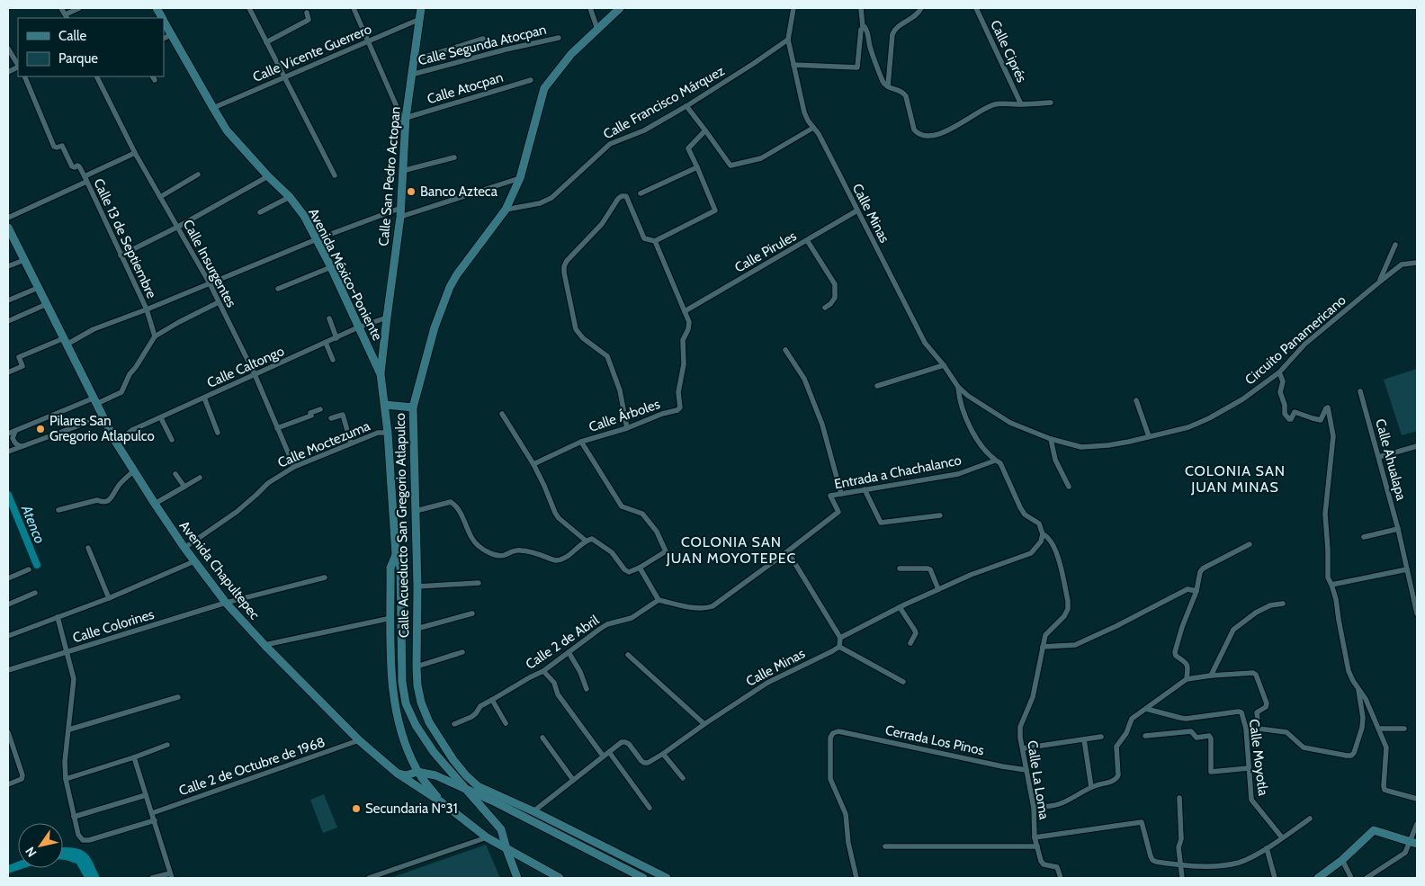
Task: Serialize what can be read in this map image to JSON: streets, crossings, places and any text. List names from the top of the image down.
{
  "streets": {
    "main road": [
      "Calle San Pedro Actopan",
      "Avenida México-Poniente",
      "Calle Acueducto San Gregorio Atlapulco",
      "Avenida Chapultepec"
    ],
    "street": [
      "Calle Segunda Atocpan",
      "Calle Ciprés",
      "Calle Vicente Guerrero",
      "Calle Atocpan",
      "Calle Francisco Márquez",
      "Calle Minas",
      "Calle 13 de Septiembre",
      "Calle Pirules",
      "Calle Insurgentes",
      "Circuito Panamericano",
      "Calle Caltongo",
      "Calle Árboles",
      "Calle Moctezuma",
      "Calle Ahualapa",
      "Entrada a Chachalanco",
      "Calle Colorines",
      "Calle 2 de Abril",
      "Cerrada Los Pinos",
      "Calle Moyotla",
      "Calle 2 de Octubre de 1968",
      "Calle La Loma"
    ]
  },
  "crossings": [
    ["Calle Segunda Atocpan", "Calle San Pedro Actopan"],
    ["Calle Vicente Guerrero", "Calle San Pedro Actopan"],
    ["Calle Vicente Guerrero", "Avenida México-Poniente"],
    ["Calle Atocpan", "Calle San Pedro Actopan"],
    ["Calle Francisco Márquez", "Calle Minas"],
    ["Calle Francisco Márquez", "Calle Acueducto San Gregorio Atlapulco"],
    ["Calle San Pedro Actopan", "Avenida México-Poniente"],
    ["Calle San Pedro Actopan", "Calle Caltongo"],
    ["Calle Minas", "Calle Pirules"],
    ["Calle Minas", "Circuito Panamericano"],
    ["Calle Minas", "Calle La Loma"],
    ["Calle 13 de Septiembre", "Calle Insurgentes"],
    ["Calle Pirules", "Calle Árboles"],
    ["Calle Insurgentes", "Calle Caltongo"],
    ["Calle Insurgentes", "Calle Moctezuma"],
    ["Avenida México-Poniente", "Calle Caltongo"],
    ["Avenida México-Poniente", "Calle Moctezuma"],
    ["Avenida México-Poniente", "Calle Acueducto San Gregorio Atlapulco"],
    ["Circuito Panamericano", "Calle La Loma"],
    ["Calle Caltongo", "Avenida Chapultepec"],
    ["Calle Moctezuma", "Avenida Chapultepec"],
    ["Entrada a Chachalanco", "Calle La Loma"],
    ["Avenida Chapultepec", "Calle Colorines"],
    ["Avenida Chapultepec", "Calle 2 de Octubre de 1968"],
    ["Cerrada Los Pinos", "Calle La Loma"]
  ],
  "districts": ["COLONIA SAN JUAN MINAS", "COLONIA SAN JUAN MOYOTEPEC"],
  "water": ["Atenco"],
  "places": ["Banco Azteca", "Pilares San Gregorio Atlapulco", "Secundaria Nº31"],
  "legend": ["Calle", "Parque"],
  "north": "bottom left"
}
